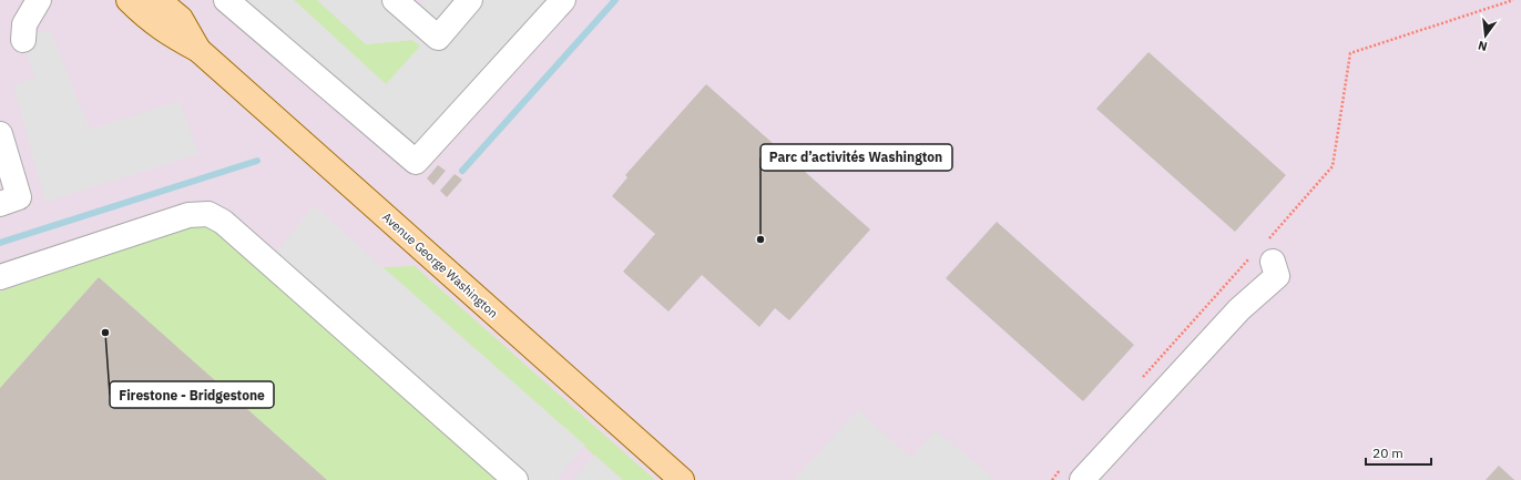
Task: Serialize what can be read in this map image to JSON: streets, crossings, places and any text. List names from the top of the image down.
{
  "streets": {
    "main road": ["Avenue George Washington"]
  },
  "places": ["Parc d’activités Washington", "Firestone - Bridgestone"],
  "scale_bar": "20 m",
  "north": "bottom"
}
